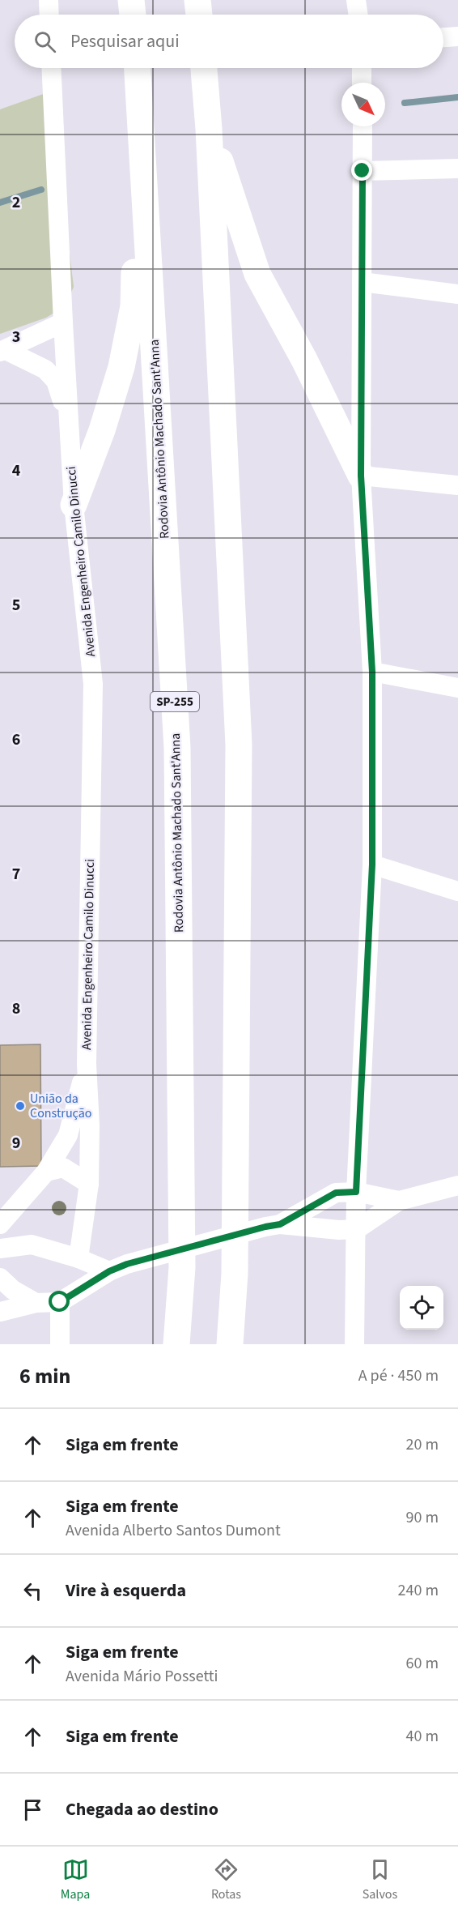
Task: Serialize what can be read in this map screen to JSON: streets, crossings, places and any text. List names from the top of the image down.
{
  "streets": {
    "highway": ["Rodovia Antônio Machado Sant'Anna", "SP-255"],
    "street": ["Avenida Engenheiro Camilo Dinucci"]
  },
  "places": ["União da Construção"],
  "north": "bottom right",
  "page": {
    "search": "Pesquisar aqui",
    "heading": ["6 min", "A pé · 450 m"],
    "list": [
      ["Siga em frente", "20 m"],
      ["Siga em frente", "Avenida Alberto Santos Dumont", "90 m"],
      ["Vire à esquerda", "240 m"],
      ["Siga em frente", "Avenida Mário Possetti", "60 m"],
      ["Siga em frente", "40 m"],
      "Chegada ao destino"
    ],
    "nav": ["Mapa", "Rotas", "Salvos"]
  },
  "grid": {
    "rows": [
      "2",
      "3",
      "4",
      "5",
      "6",
      "7",
      "8",
      "9"
    ]
  }
}
